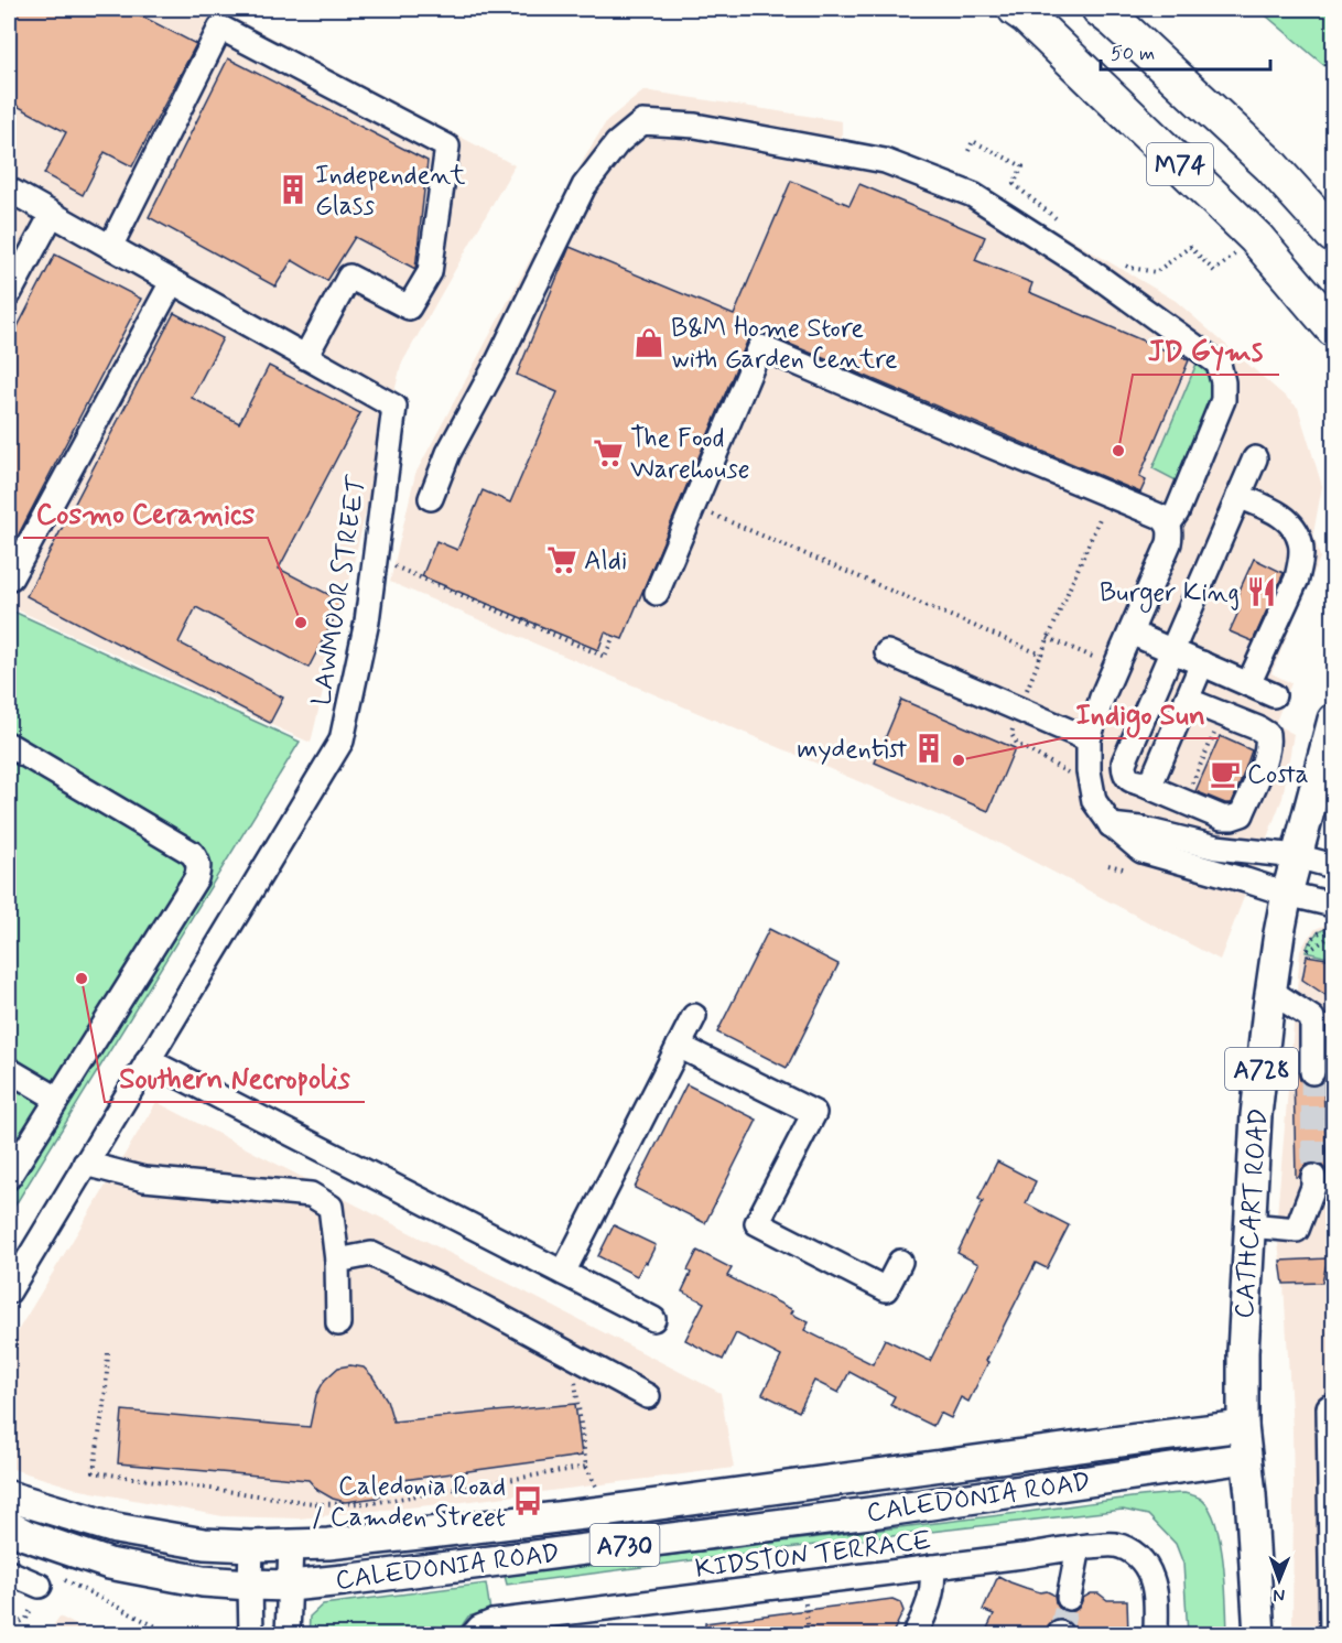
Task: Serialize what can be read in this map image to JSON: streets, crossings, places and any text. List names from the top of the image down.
{
  "streets": {
    "highway": ["M74"],
    "main road": [
      "A728",
      "CATHCART ROAD",
      "CALEDONIA ROAD",
      "A730"
    ],
    "street": ["LAWMOOR STREET", "KIDSTON TERRACE"]
  },
  "crossings": [
    ["CATHCART ROAD", "CALEDONIA ROAD"]
  ],
  "places": {
    "building": ["Independent Glass", "mydentist"],
    "shop": ["B&M Home Store with Garden Centre"],
    "other": [
      "JD Gyms",
      "Cosmo Ceramics",
      "Indigo Sun",
      "Southern Necropolis"
    ],
    "supermarket": ["The Food Warehouse", "Aldi"],
    "restaurant": ["Burger King"],
    "cafe": ["Costa"],
    "bus stop": ["Caledonia Road / Camden Street"]
  },
  "scale_bar": "50 m",
  "north": "bottom"
}
